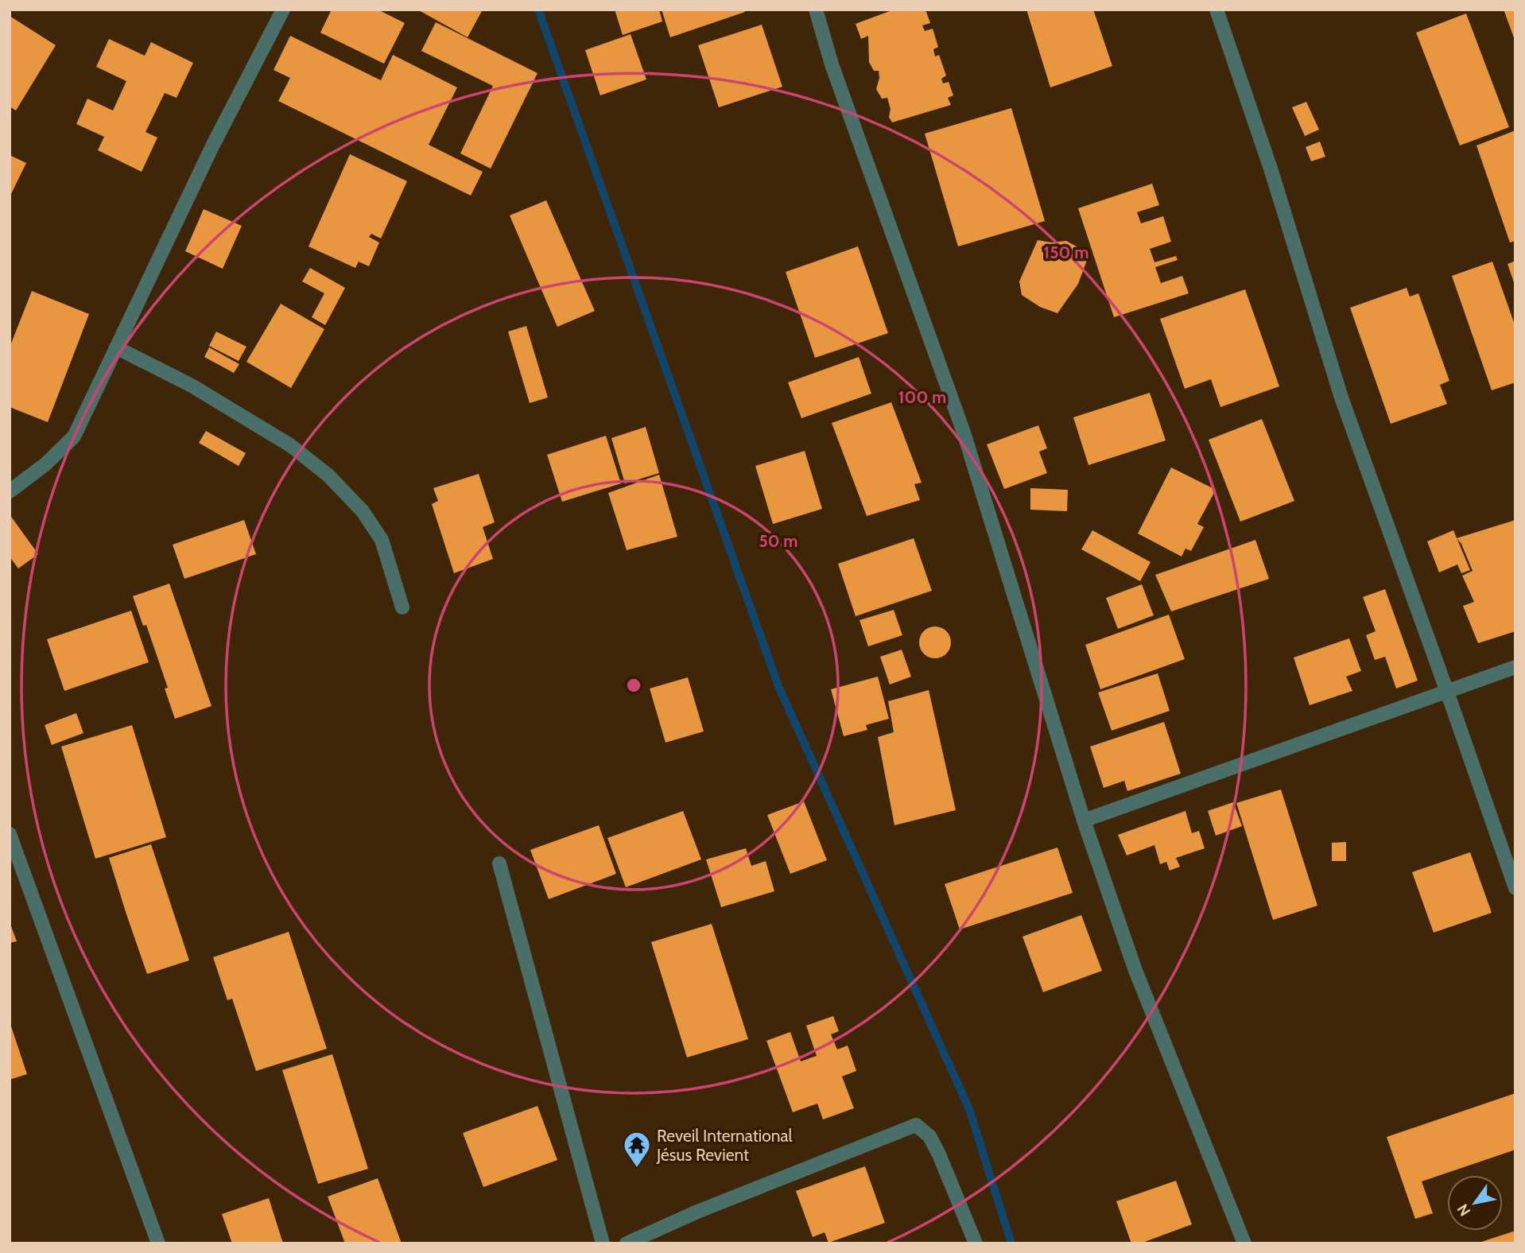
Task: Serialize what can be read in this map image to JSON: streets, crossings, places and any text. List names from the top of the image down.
{
  "places": {
    "temple": ["Reveil International Jésus Revient"]
  },
  "north": "bottom left",
  "rings": ["150 m", "100 m", "50 m"]
}
